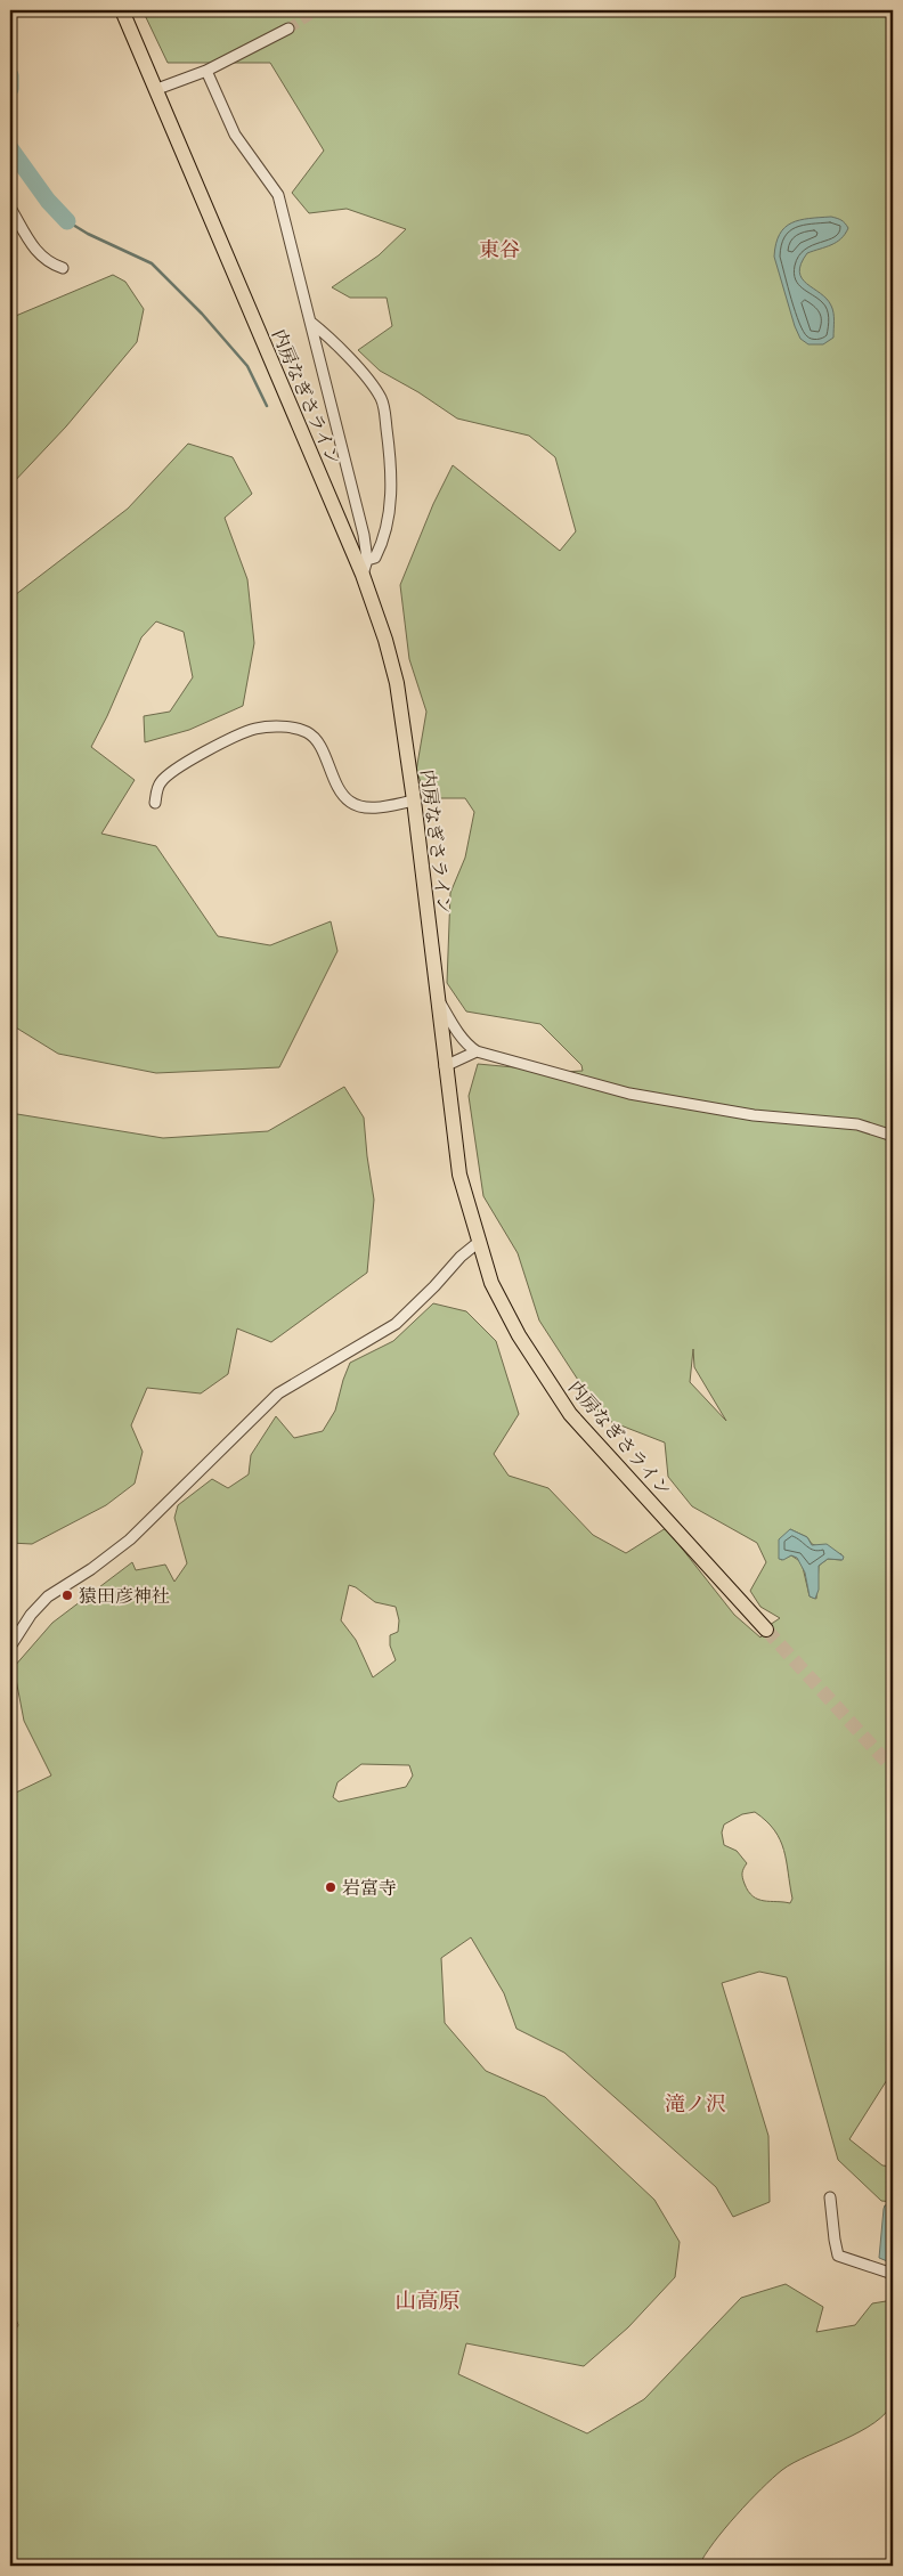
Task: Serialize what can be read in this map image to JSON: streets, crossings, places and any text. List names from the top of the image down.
{
  "streets": {
    "highway": ["内房なぎさライン"]
  },
  "districts": ["東谷", "滝ノ沢", "山高原"],
  "places": ["猿田彦神社", "岩富寺"]
}
